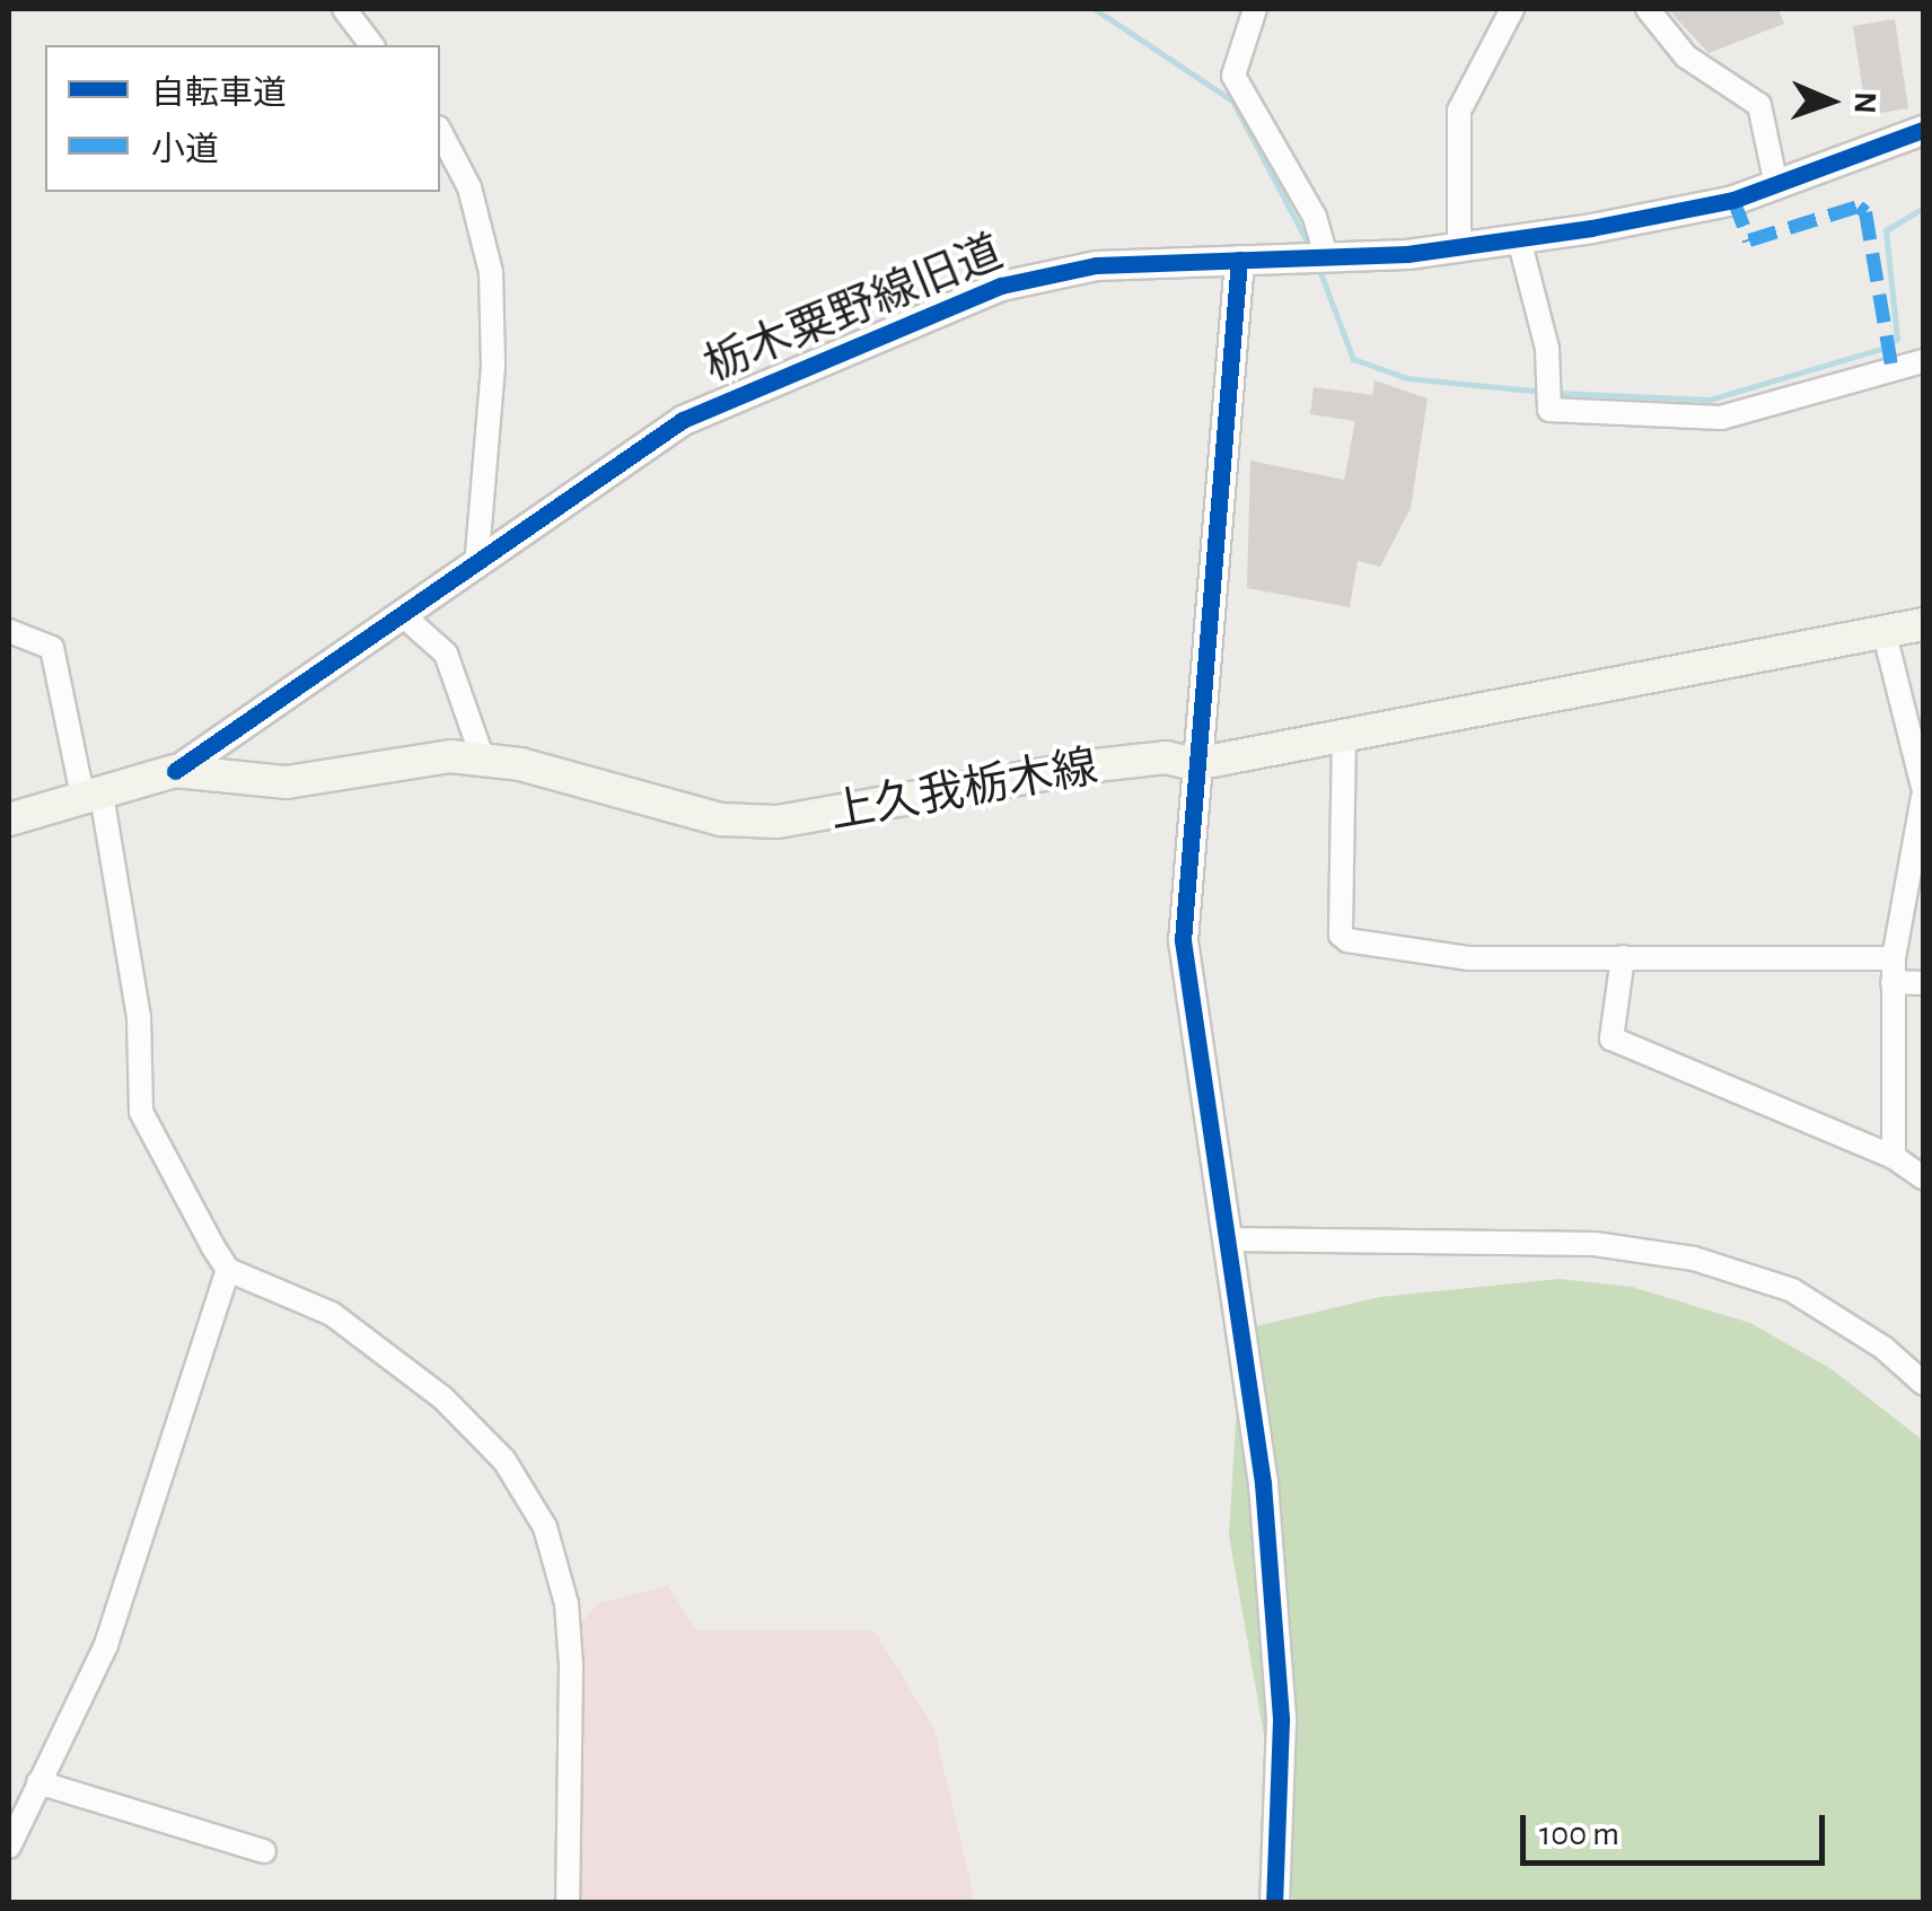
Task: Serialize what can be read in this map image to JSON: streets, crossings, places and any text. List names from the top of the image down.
{
  "streets": {
    "main road": ["上久我栃木線"],
    "street": ["栃木粟野線旧道"]
  },
  "crossings": [
    ["栃木粟野線旧道", "上久我栃木線"]
  ],
  "legend": ["自転車道", "小道"],
  "scale_bar": "100 m",
  "north": "right"
}
